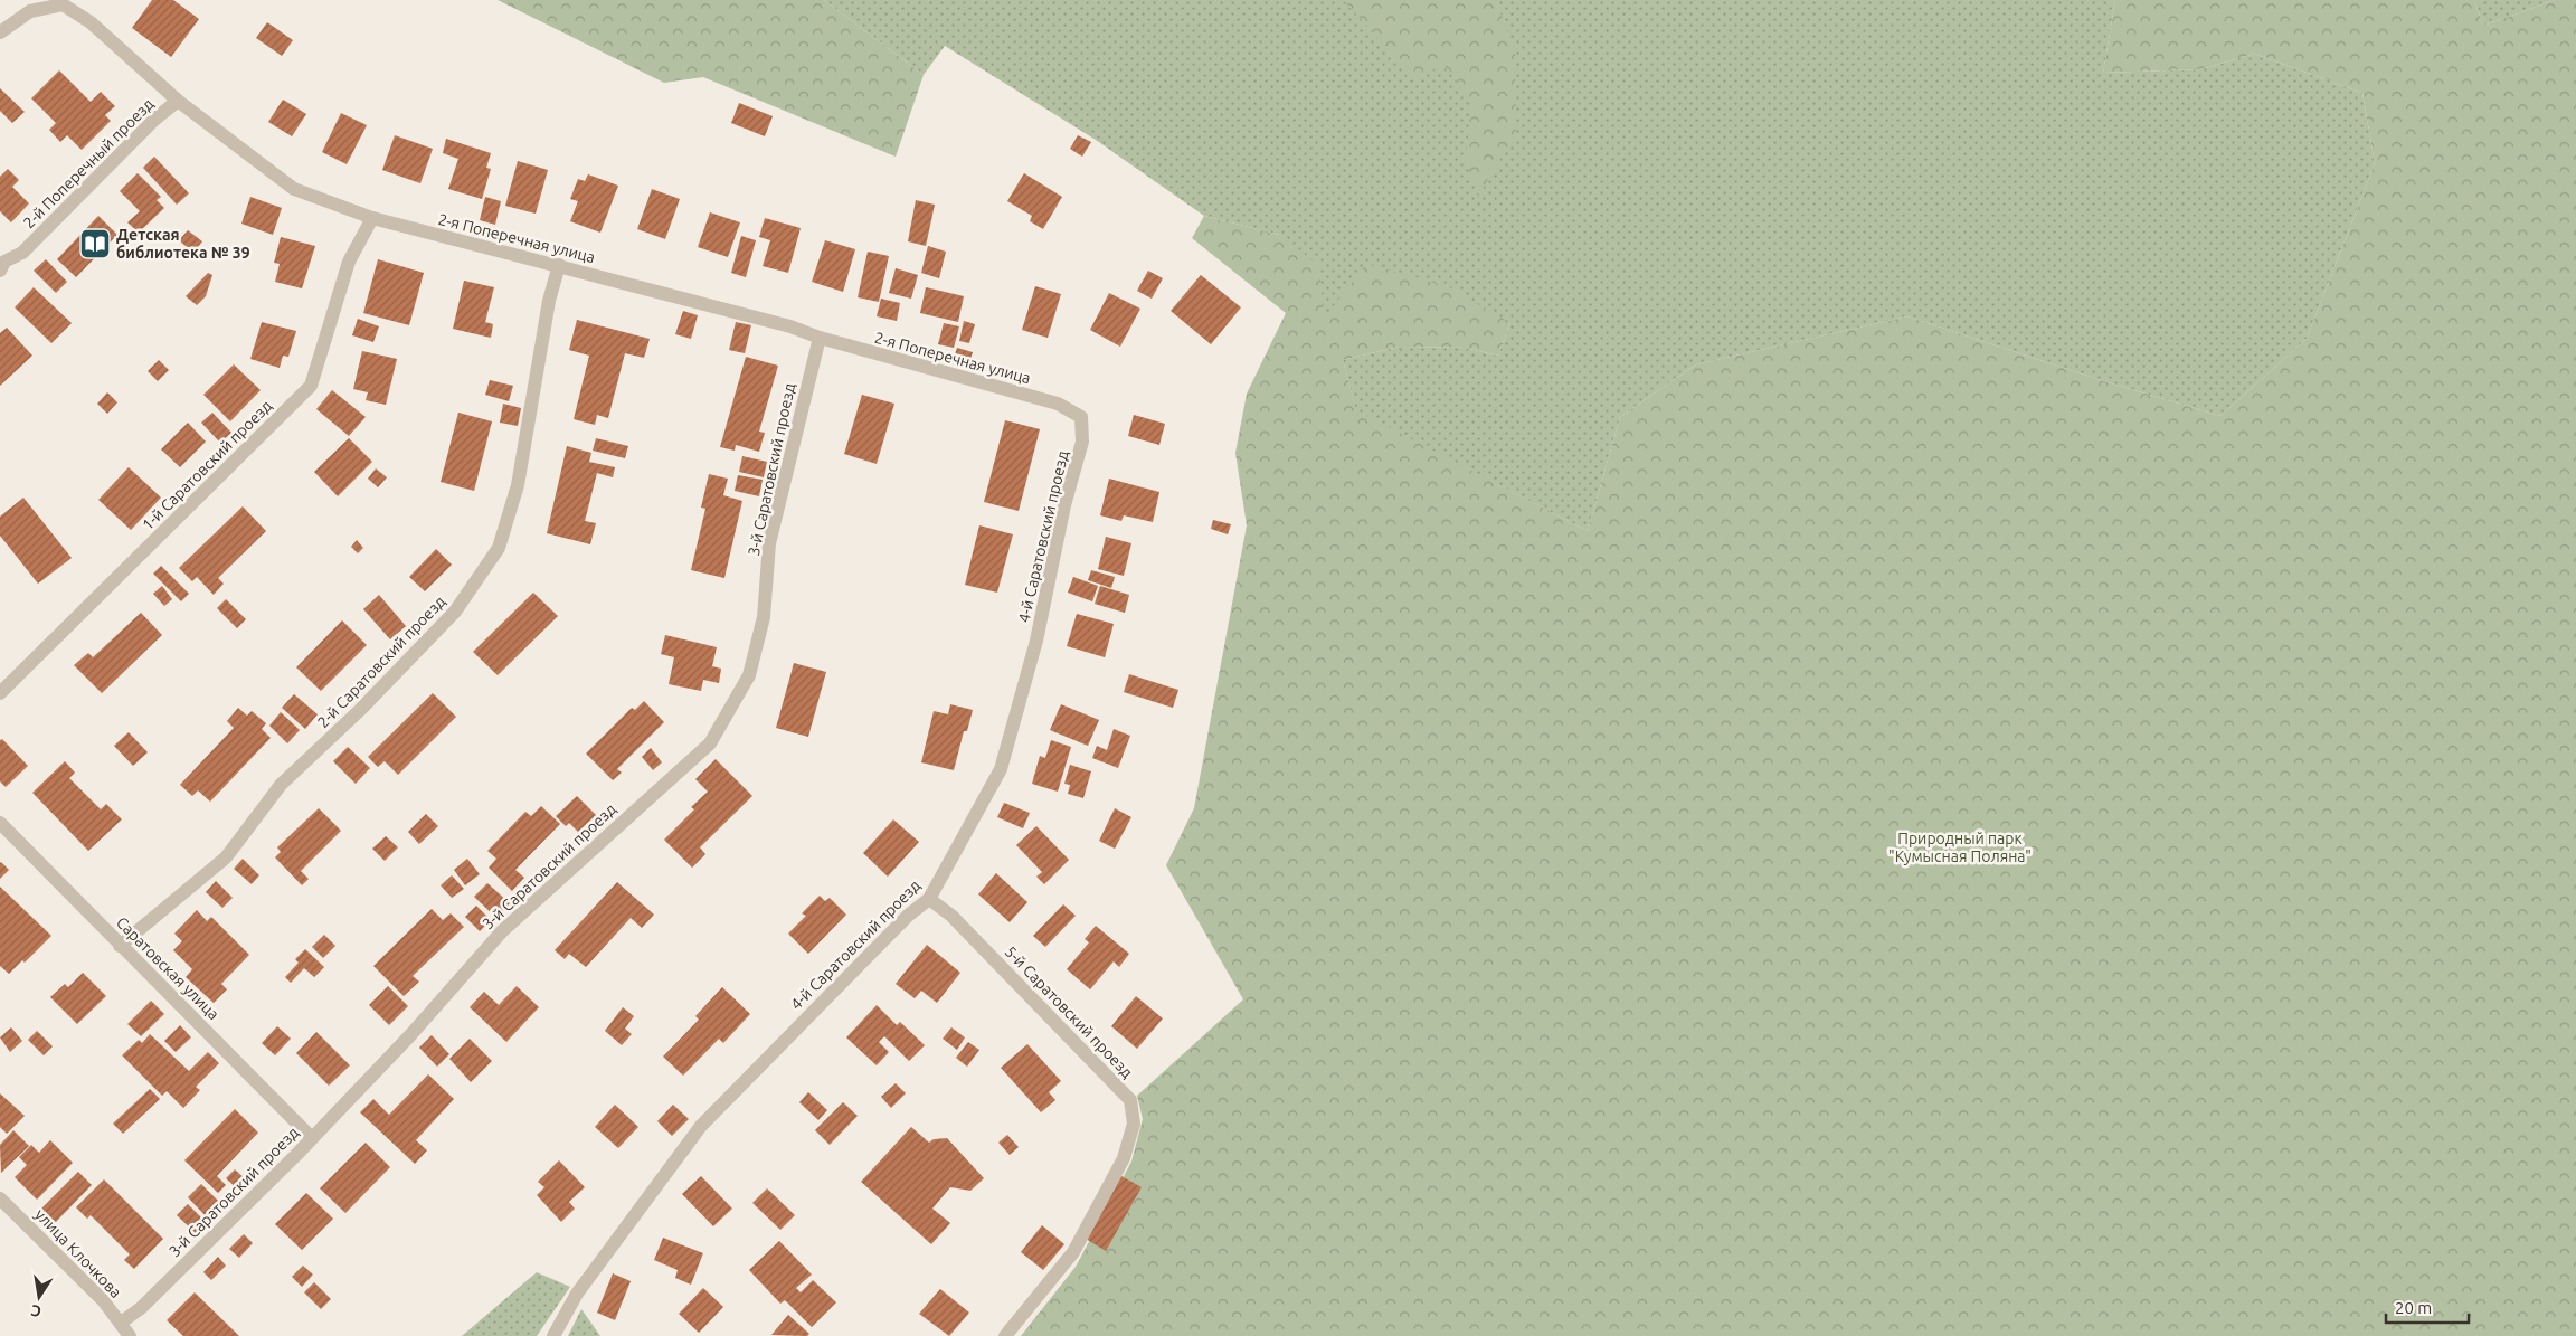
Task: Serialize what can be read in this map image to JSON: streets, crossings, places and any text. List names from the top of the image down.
{
  "streets": {
    "street": [
      "2-й Поперечный проезд",
      "2-я Поперечная улица",
      "1-й Саратовский проезд",
      "3-й Саратовский проезд",
      "4-й Саратовский проезд",
      "2-й Саратовский проезд",
      "Саратовская улица",
      "5-й Саратовский проезд",
      "улица Клочкова"
    ]
  },
  "crossings": [
    ["2-й Поперечный проезд", "2-я Поперечная улица"],
    ["2-я Поперечная улица", "1-й Саратовский проезд"],
    ["2-я Поперечная улица", "3-й Саратовский проезд"],
    ["2-я Поперечная улица", "4-й Саратовский проезд"],
    ["2-я Поперечная улица", "2-й Саратовский проезд"],
    ["3-й Саратовский проезд", "Саратовская улица"],
    ["3-й Саратовский проезд", "улица Клочкова"],
    ["4-й Саратовский проезд", "5-й Саратовский проезд"],
    ["2-й Саратовский проезд", "Саратовская улица"]
  ],
  "parks": ["Природный парк \"Кумысная Поляна\""],
  "places": {
    "library": ["Детская библиотека № 39"]
  },
  "scale_bar": "20 m",
  "north": "bottom"
}
